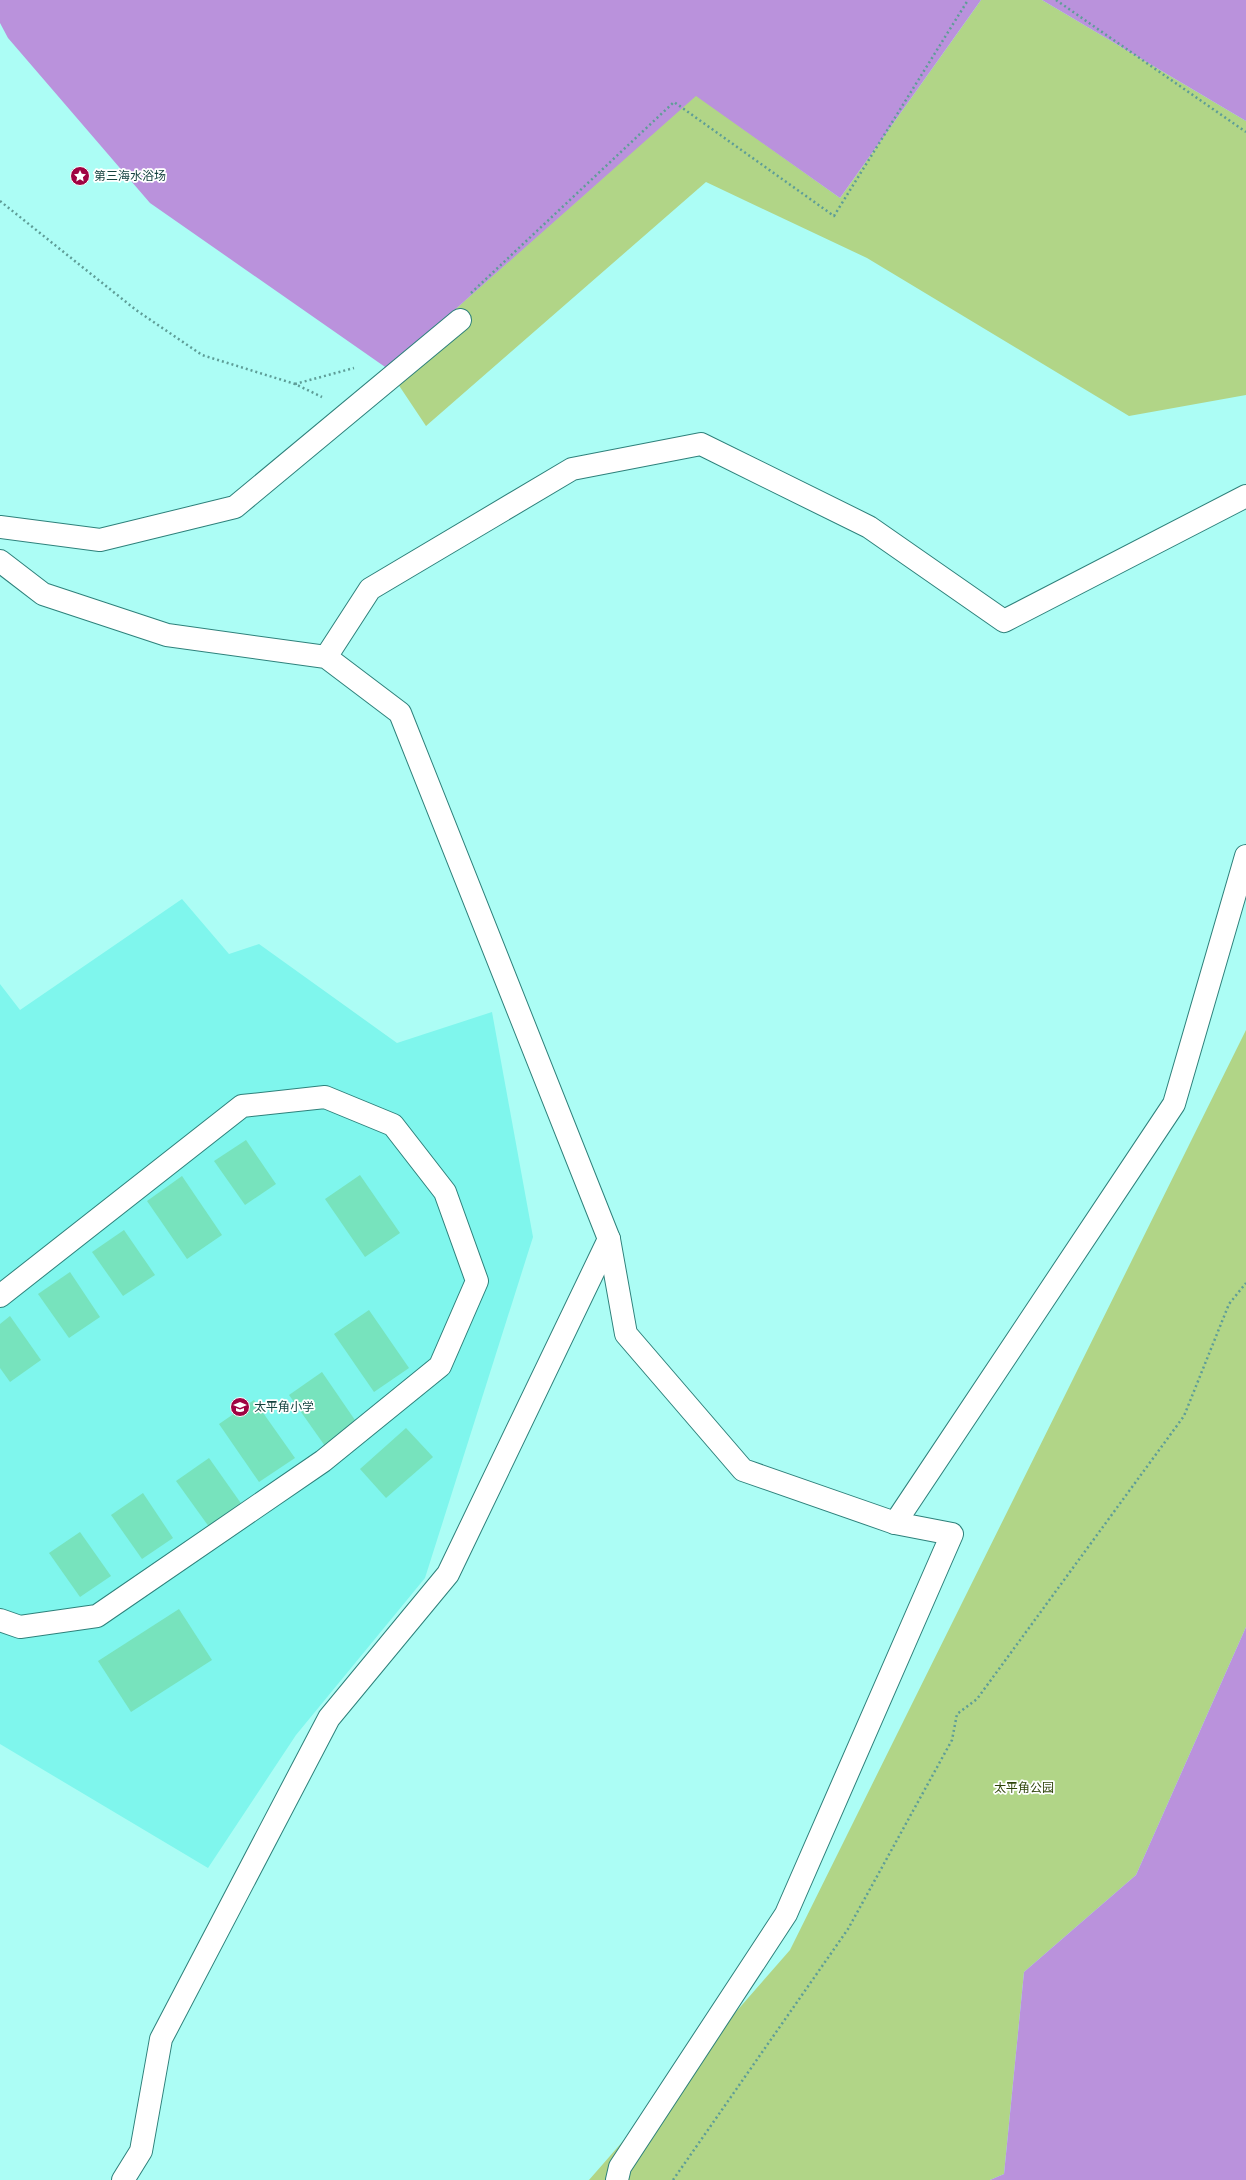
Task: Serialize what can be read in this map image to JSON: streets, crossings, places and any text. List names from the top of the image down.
{
  "parks": ["太平角公园"],
  "places": {
    "place": ["第三海水浴场"],
    "school or university": ["太平角小学"]
  }
}
